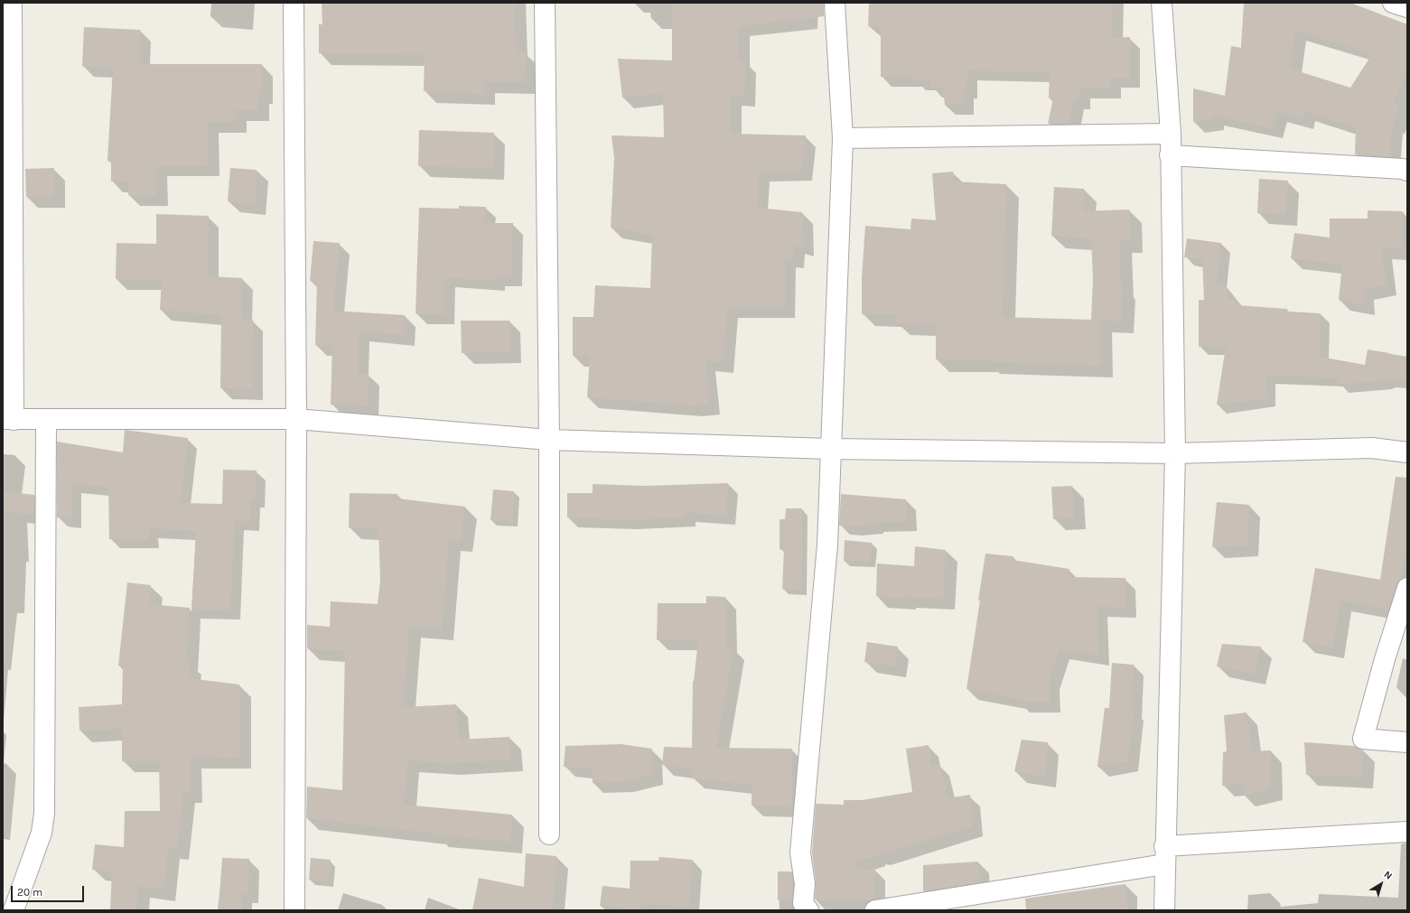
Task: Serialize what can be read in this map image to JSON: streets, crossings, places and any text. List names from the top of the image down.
{
  "scale_bar": "20 m",
  "north": "top right"
}
